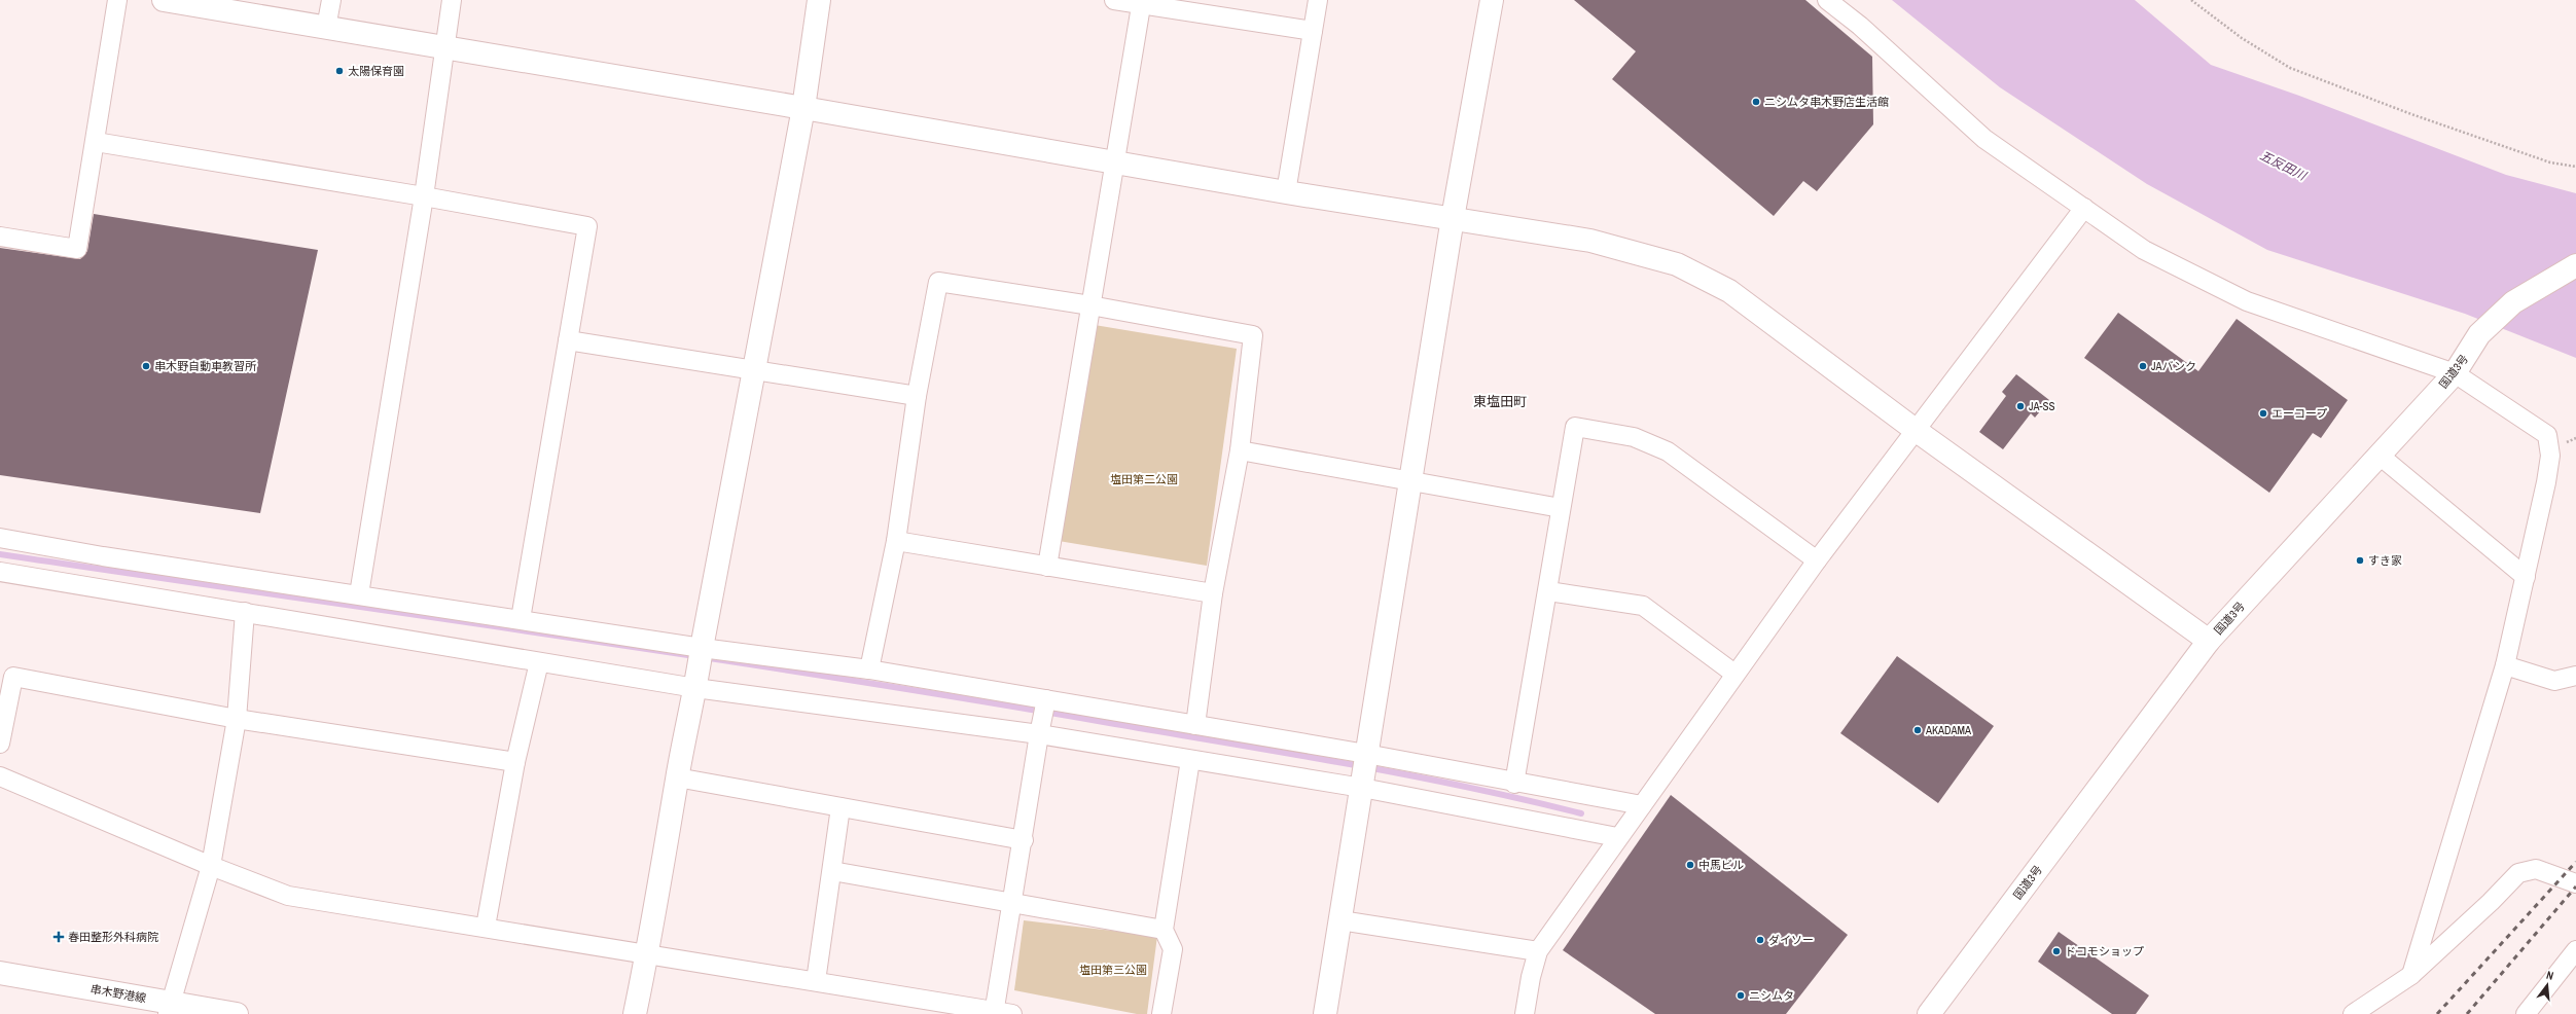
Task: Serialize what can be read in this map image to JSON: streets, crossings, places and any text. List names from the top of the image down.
{
  "streets": {
    "main road": ["国道3号", "串木野港線"]
  },
  "districts": ["東塩田町"],
  "water": ["五反田川"],
  "parks": ["塩田第二公園", "塩田第三公園"],
  "places": {
    "other": [
      "太陽保育園",
      "ニシムタ串木野店生活館",
      "串木野自動車教習所",
      "JAバンク",
      "JA-SS",
      "エーコープ",
      "すき家",
      "AKADAMA",
      "中馬ビル",
      "ダイソー",
      "ドコモショップ",
      "ニシムタ"
    ],
    "health": ["春田整形外科病院"]
  },
  "north": "top"
}
